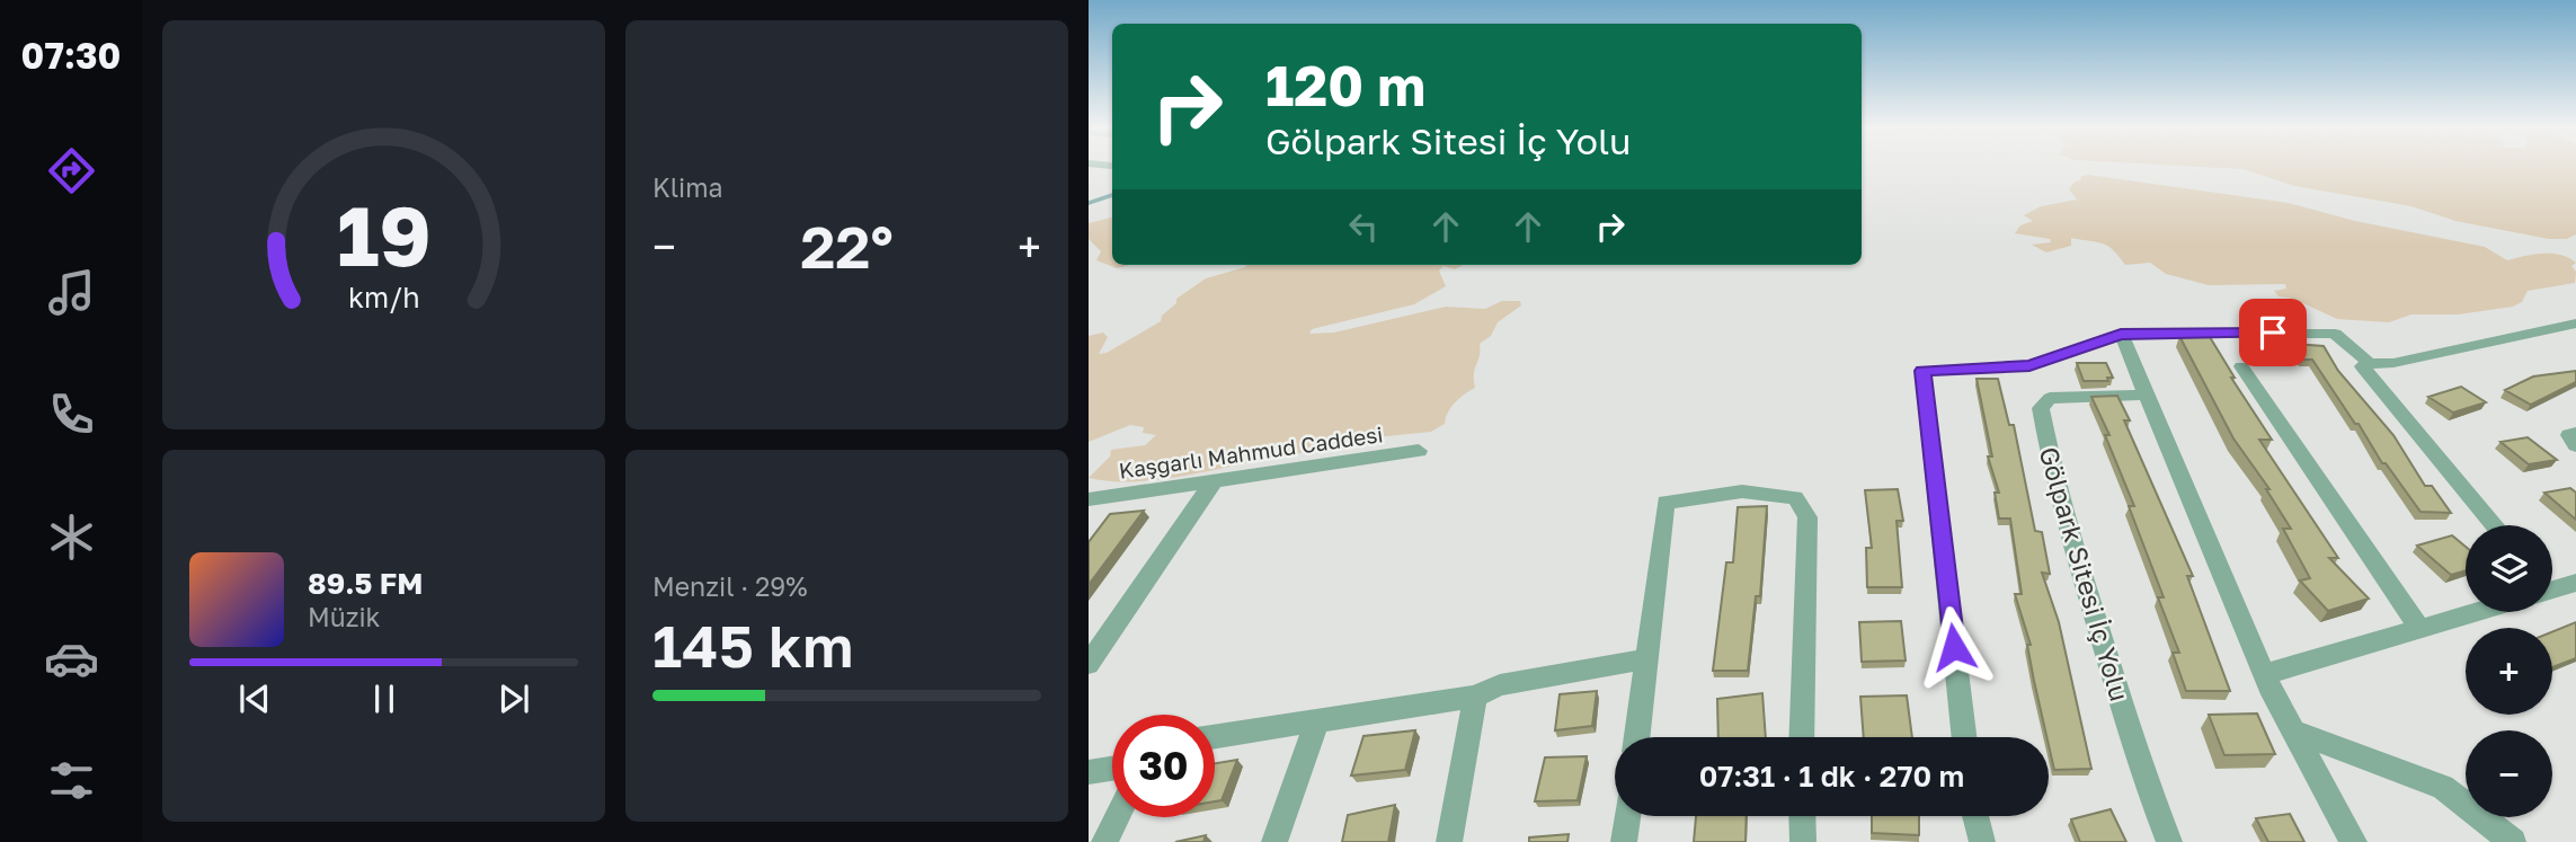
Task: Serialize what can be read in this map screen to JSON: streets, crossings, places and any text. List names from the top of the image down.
{
  "streets": {
    "street": ["Kaşgarlı Mahmud Caddesi", "Gölpark Sitesi İç Yolu"]
  },
  "page": {
    "tabs": "07:30",
    "tile": [
      "Klima",
      ["Menzil · 29%", "145 km"]
    ],
    "turn": ["120 m", "Gölpark Sitesi İç Yolu"],
    "heat": ["−", "22°", "+"],
    "map_buttons": ["+", "−"],
    "song": ["89.5 FM", "Müzik"],
    "limit": "30",
    "trip": "07:31 · 1 dk · 270 m",
    "gauge": ["19", "km/h"]
  }
}
